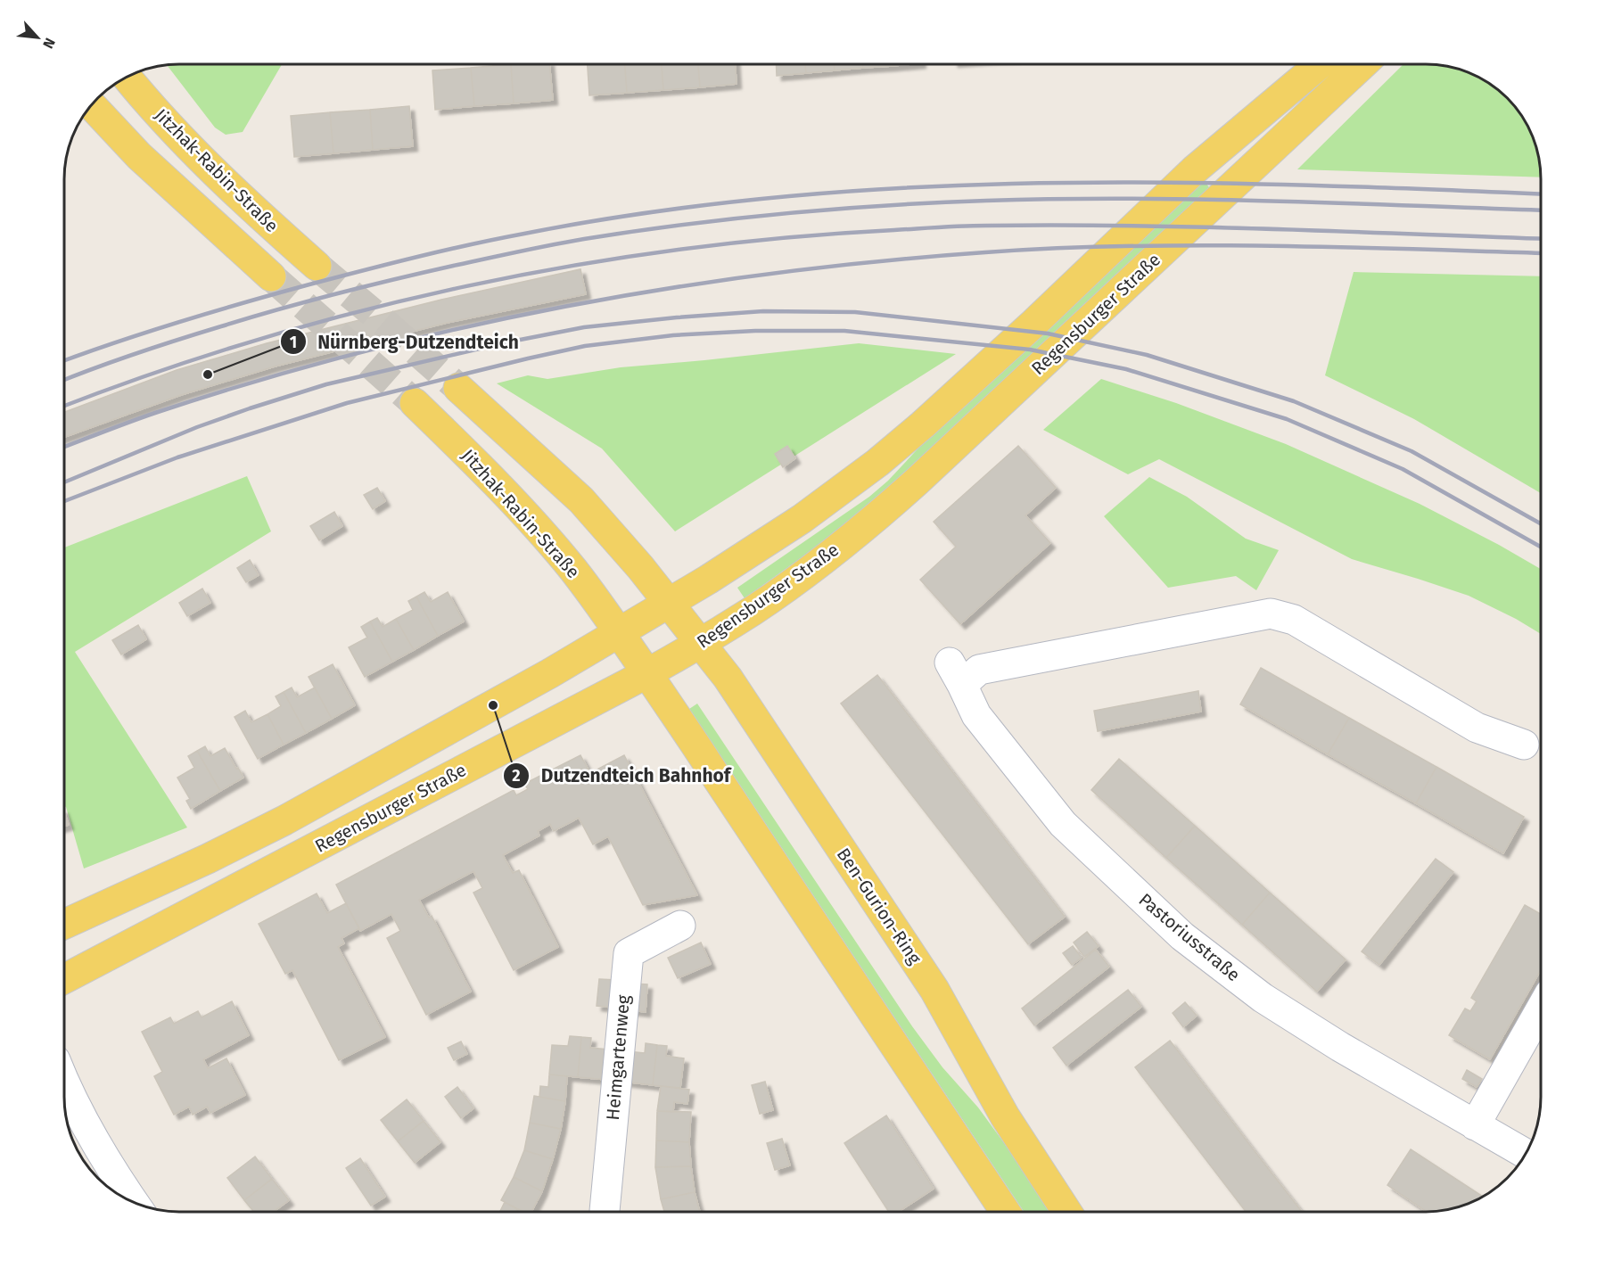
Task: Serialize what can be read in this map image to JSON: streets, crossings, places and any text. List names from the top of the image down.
{
  "streets": {
    "main road": ["Jitzhak-Rabin-Straße", "Regensburger Straße", "Ben-Gurion-Ring"],
    "street": ["Pastoriusstraße", "Heimgartenweg"]
  },
  "crossings": [
    ["Jitzhak-Rabin-Straße", "Regensburger Straße"],
    ["Regensburger Straße", "Ben-Gurion-Ring"]
  ],
  "places": ["Nürnberg-Dutzendteich", "Dutzendteich Bahnhof"],
  "north": "bottom right"
}
